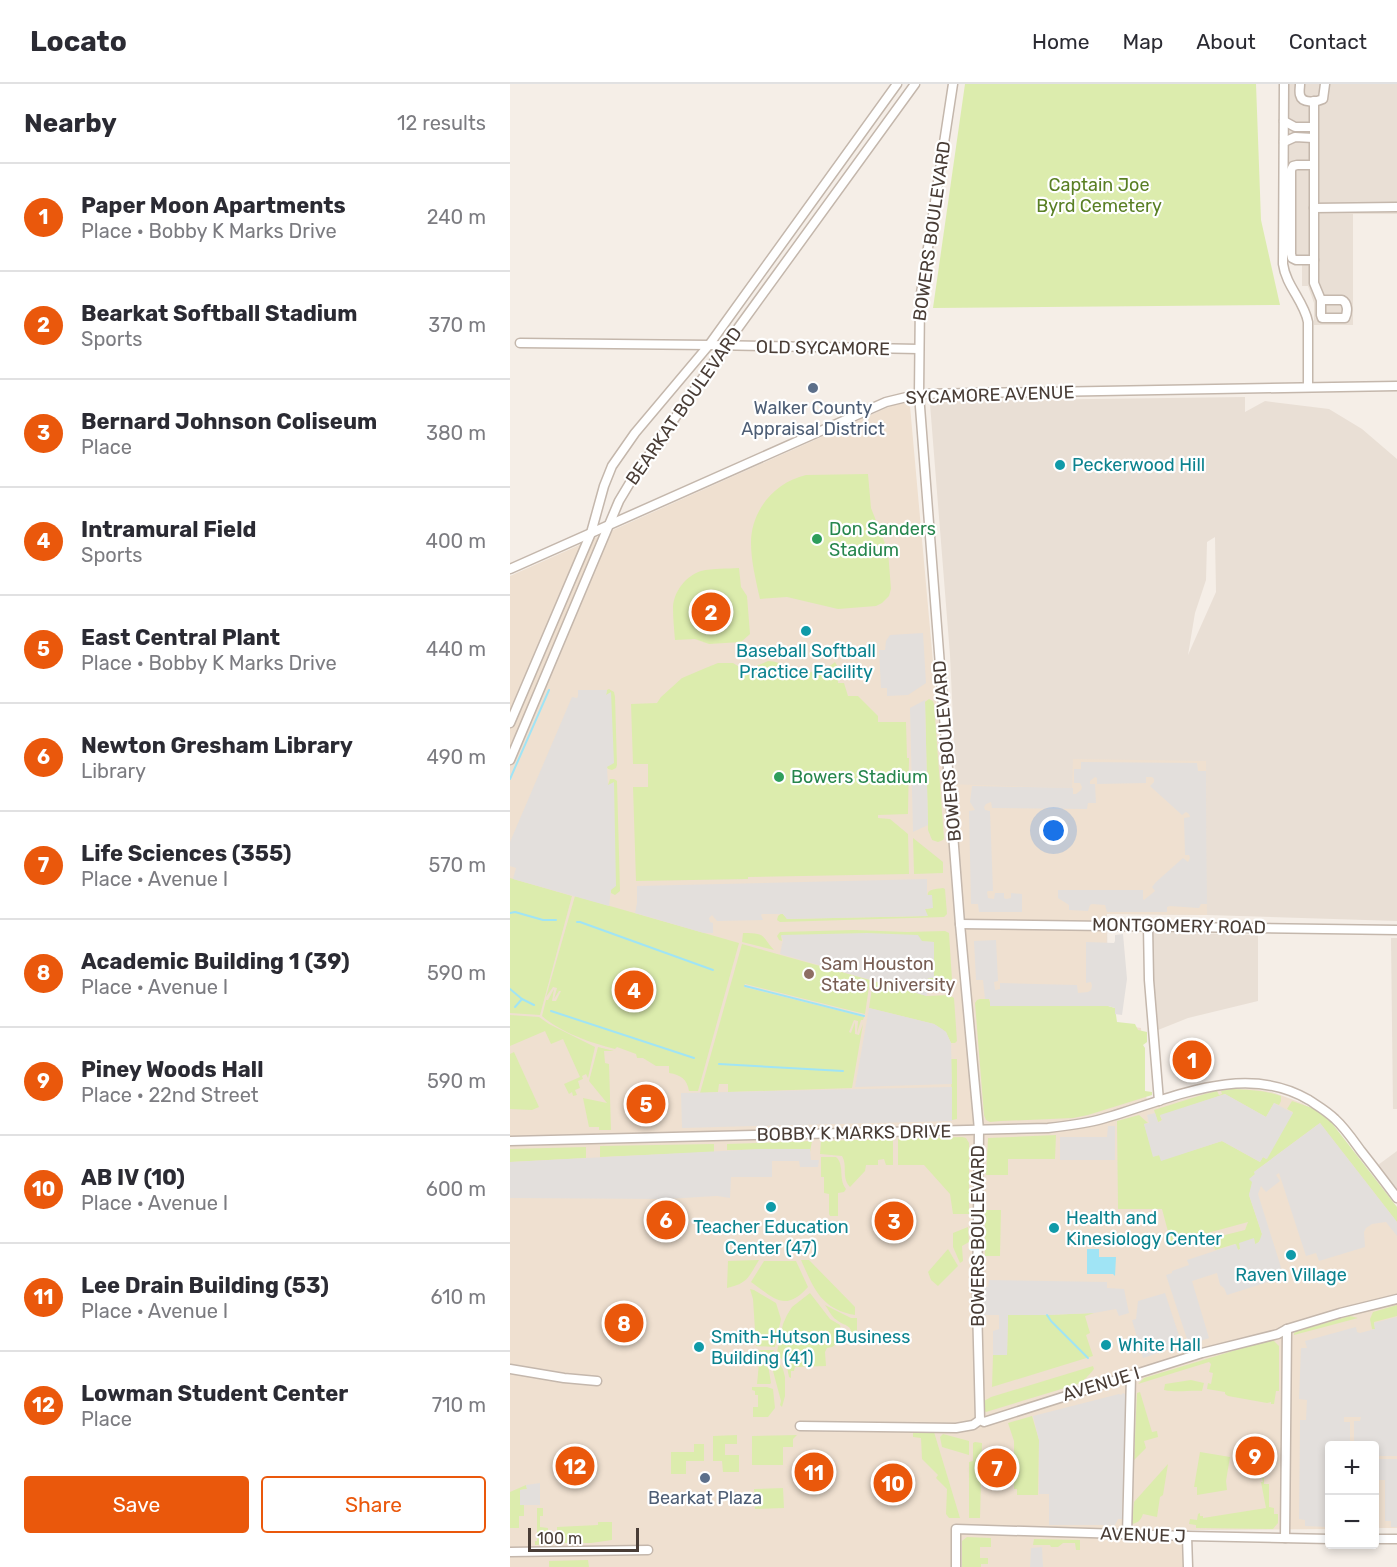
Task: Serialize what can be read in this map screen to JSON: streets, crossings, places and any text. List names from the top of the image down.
{
  "streets": {
    "street": [
      "BOWERS BOULEVARD",
      "OLD SYCAMORE",
      "SYCAMORE AVENUE",
      "BEARKAT BOULEVARD",
      "MONTGOMERY ROAD",
      "BOBBY K MARKS DRIVE",
      "AVENUE I",
      "AVENUE J"
    ]
  },
  "crossings": [
    ["BOWERS BOULEVARD", "OLD SYCAMORE"],
    ["BOWERS BOULEVARD", "SYCAMORE AVENUE"],
    ["BOWERS BOULEVARD", "MONTGOMERY ROAD"],
    ["BOWERS BOULEVARD", "BOBBY K MARKS DRIVE"],
    ["BOWERS BOULEVARD", "AVENUE I"],
    ["OLD SYCAMORE", "BEARKAT BOULEVARD"],
    ["SYCAMORE AVENUE", "BEARKAT BOULEVARD"]
  ],
  "parks": ["Captain Joe Byrd Cemetery"],
  "places": [
    "Walker County Appraisal District",
    "Peckerwood Hill",
    "Don Sanders Stadium",
    "Baseball Softball Practice Facility",
    "Bowers Stadium",
    "Sam Houston State University",
    "Teacher Education Center (47)",
    "Health and Kinesiology Center",
    "Raven Village",
    "White Hall",
    "Smith-Hutson Business Building (41)",
    "Bearkat Plaza"
  ],
  "scale_bar": "100 m",
  "page": {
    "header": "Locato",
    "nav": [
      "Home",
      "Map",
      "About",
      "Contact"
    ],
    "heading": ["Nearby", "12 results"],
    "list": [
      {
        "mark": "1",
        "name": "Paper Moon Apartments",
        "note": "Place · Bobby K Marks Drive",
        "value": "240 m"
      },
      {
        "mark": "2",
        "name": "Bearkat Softball Stadium",
        "note": "Sports",
        "value": "370 m"
      },
      {
        "mark": "3",
        "name": "Bernard Johnson Coliseum",
        "note": "Place",
        "value": "380 m"
      },
      {
        "mark": "4",
        "name": "Intramural Field",
        "note": "Sports",
        "value": "400 m"
      },
      {
        "mark": "5",
        "name": "East Central Plant",
        "note": "Place · Bobby K Marks Drive",
        "value": "440 m"
      },
      {
        "mark": "6",
        "name": "Newton Gresham Library",
        "note": "Library",
        "value": "490 m"
      },
      {
        "mark": "7",
        "name": "Life Sciences (355)",
        "note": "Place · Avenue I",
        "value": "570 m"
      },
      {
        "mark": "8",
        "name": "Academic Building 1 (39)",
        "note": "Place · Avenue I",
        "value": "590 m"
      },
      {
        "mark": "9",
        "name": "Piney Woods Hall",
        "note": "Place · 22nd Street",
        "value": "590 m"
      },
      {
        "mark": "10",
        "name": "AB IV (10)",
        "note": "Place · Avenue I",
        "value": "600 m"
      },
      {
        "mark": "11",
        "name": "Lee Drain Building (53)",
        "note": "Place · Avenue I",
        "value": "610 m"
      },
      {
        "mark": "12",
        "name": "Lowman Student Center",
        "note": "Place",
        "value": "710 m"
      }
    ],
    "pins": [
      "2",
      "4",
      "1",
      "5",
      "6",
      "3",
      "8",
      "9",
      "12",
      "7",
      "11",
      "10"
    ],
    "map_buttons": ["+", "−"],
    "buttons": ["Save", "Share"],
    "scale": "100 m"
  }
}
